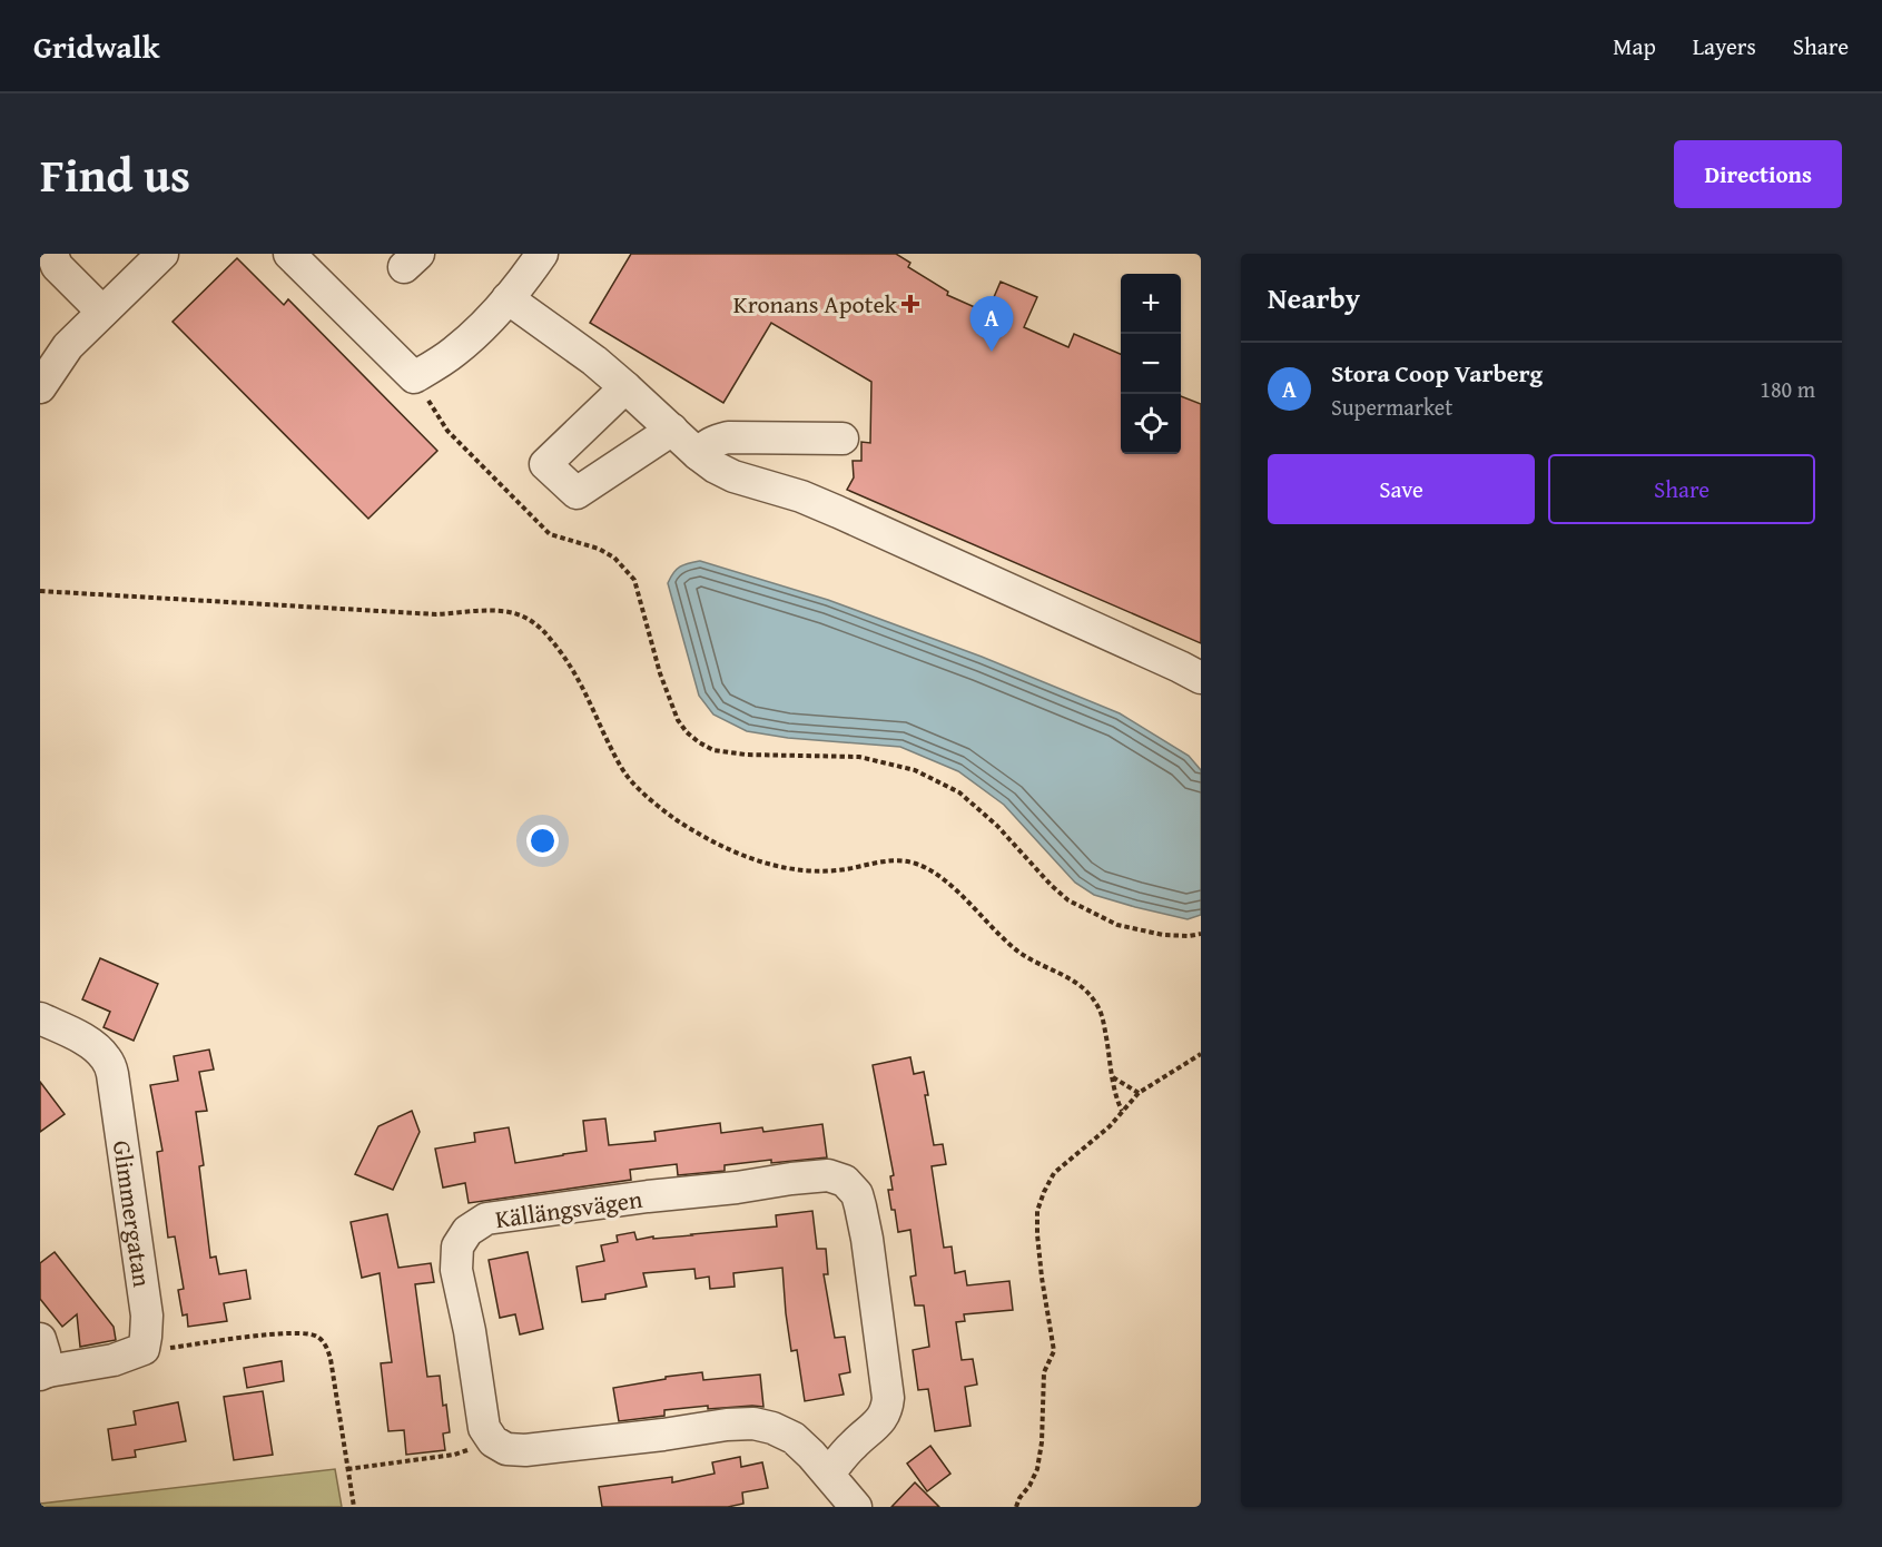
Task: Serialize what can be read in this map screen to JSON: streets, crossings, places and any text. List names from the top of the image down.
{
  "streets": {
    "street": ["Källängsvägen", "Glimmergatan"]
  },
  "places": {
    "health": ["Kronans Apotek"]
  },
  "page": {
    "header": "Gridwalk",
    "nav": ["Map", "Layers", "Share"],
    "title": "Find us",
    "buttons": [
      "Directions",
      ["Save", "Share"]
    ],
    "heading": "Nearby",
    "map_buttons": ["+", "−"],
    "pins": "A",
    "list": [
      {
        "mark": "A",
        "name": "Stora Coop Varberg",
        "note": "Supermarket",
        "value": "180 m"
      }
    ]
  }
}
